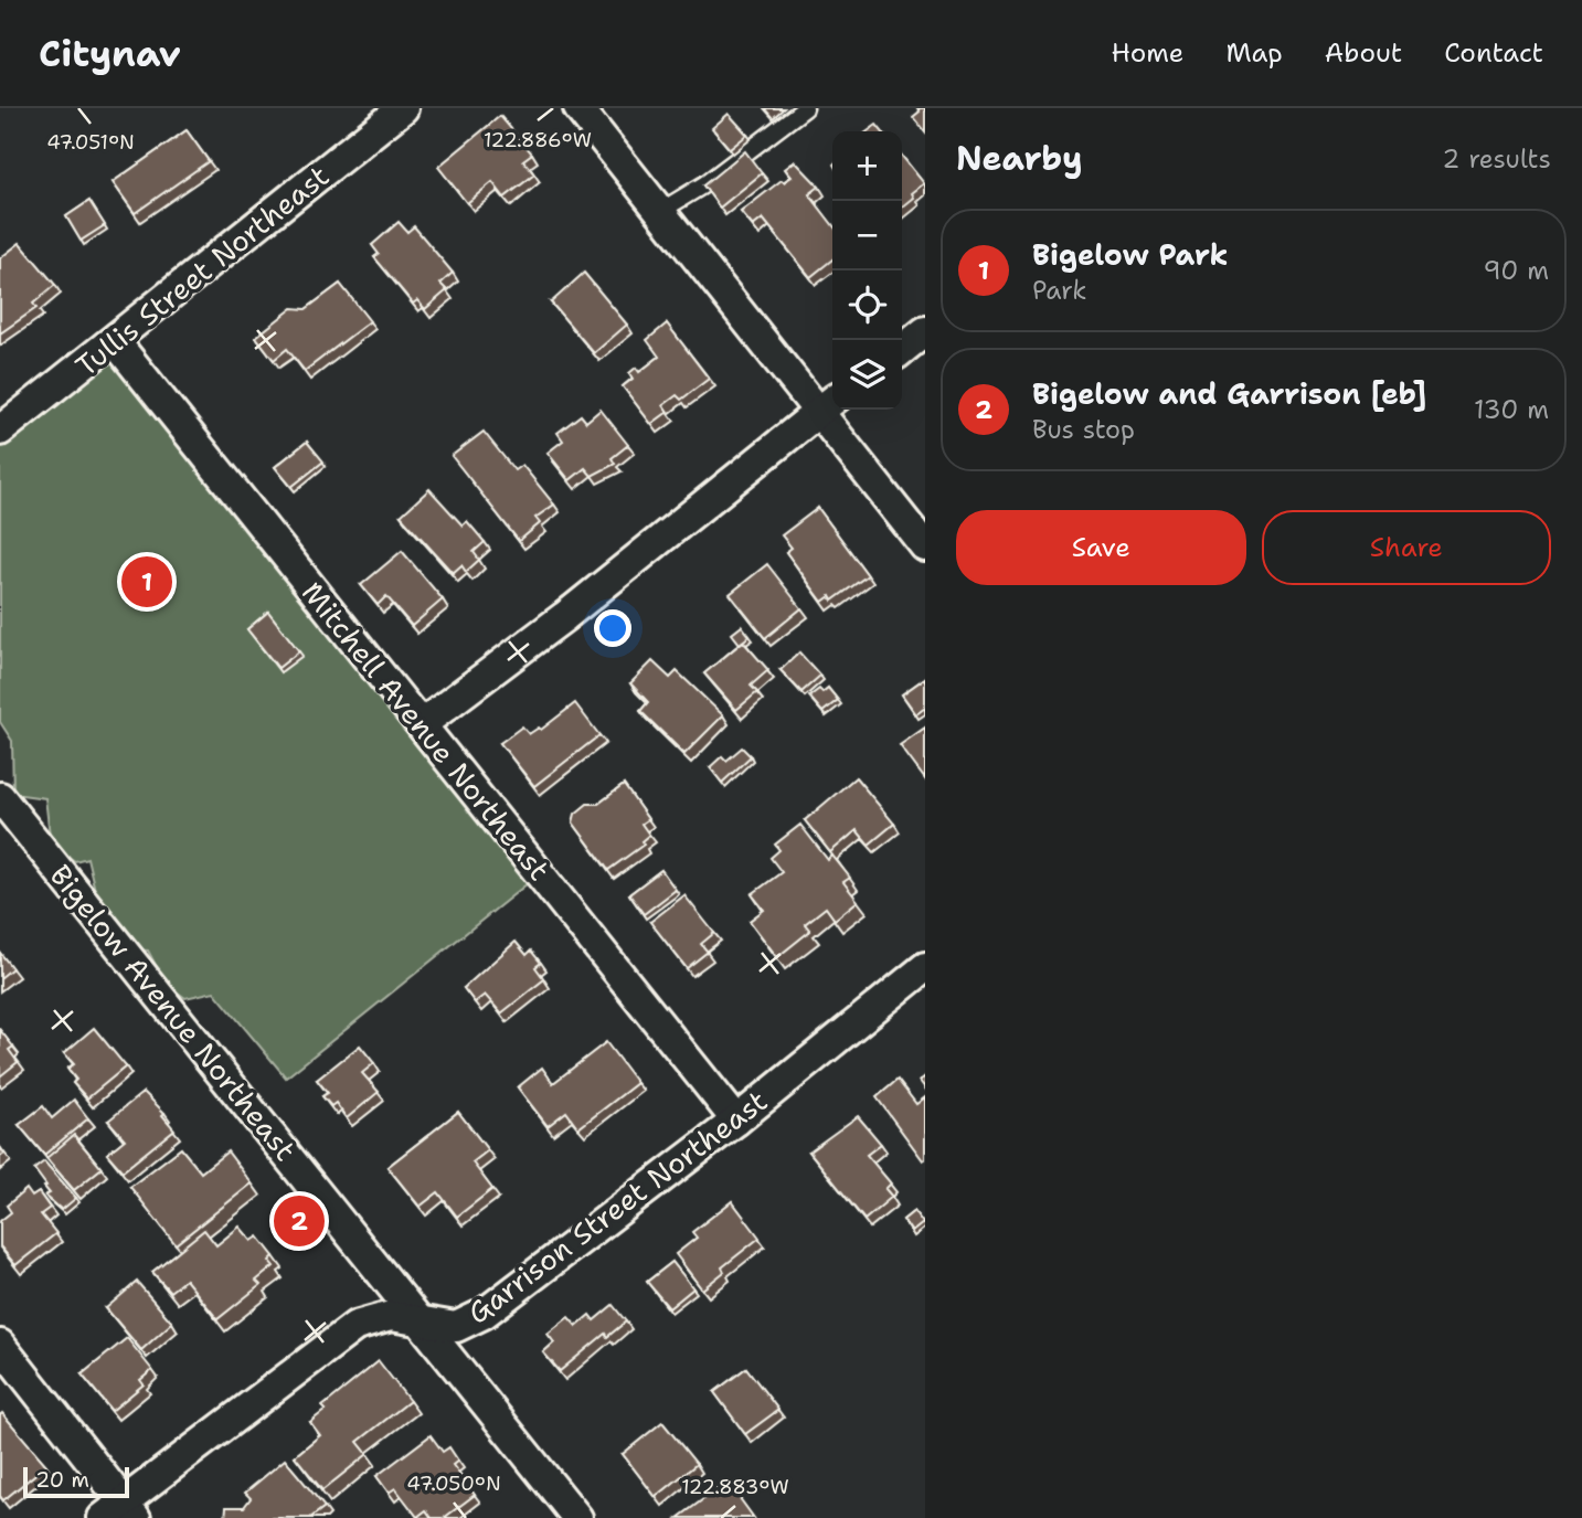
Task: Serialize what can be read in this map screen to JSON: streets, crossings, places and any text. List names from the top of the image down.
{
  "streets": {
    "street": [
      "Tullis Street Northeast",
      "Mitchell Avenue Northeast",
      "Bigelow Avenue Northeast",
      "Garrison Street Northeast"
    ]
  },
  "crossings": [
    ["Tullis Street Northeast", "Mitchell Avenue Northeast"],
    ["Mitchell Avenue Northeast", "Garrison Street Northeast"],
    ["Bigelow Avenue Northeast", "Garrison Street Northeast"]
  ],
  "scale_bar": "20 m",
  "page": {
    "header": "Citynav",
    "nav": [
      "Home",
      "Map",
      "About",
      "Contact"
    ],
    "heading": ["Nearby", "2 results"],
    "map_buttons": ["+", "−"],
    "list": [
      {
        "mark": "1",
        "name": "Bigelow Park",
        "note": "Park",
        "value": "90 m"
      },
      {
        "mark": "2",
        "name": "Bigelow and Garrison [eb]",
        "note": "Bus stop",
        "value": "130 m"
      }
    ],
    "buttons": ["Save", "Share"],
    "pins": ["1", "2"],
    "scale": "20 m"
  },
  "coordinates": [
    "122.886°W",
    "47.051°N",
    "47.050°N",
    "122.883°W"
  ]
}
